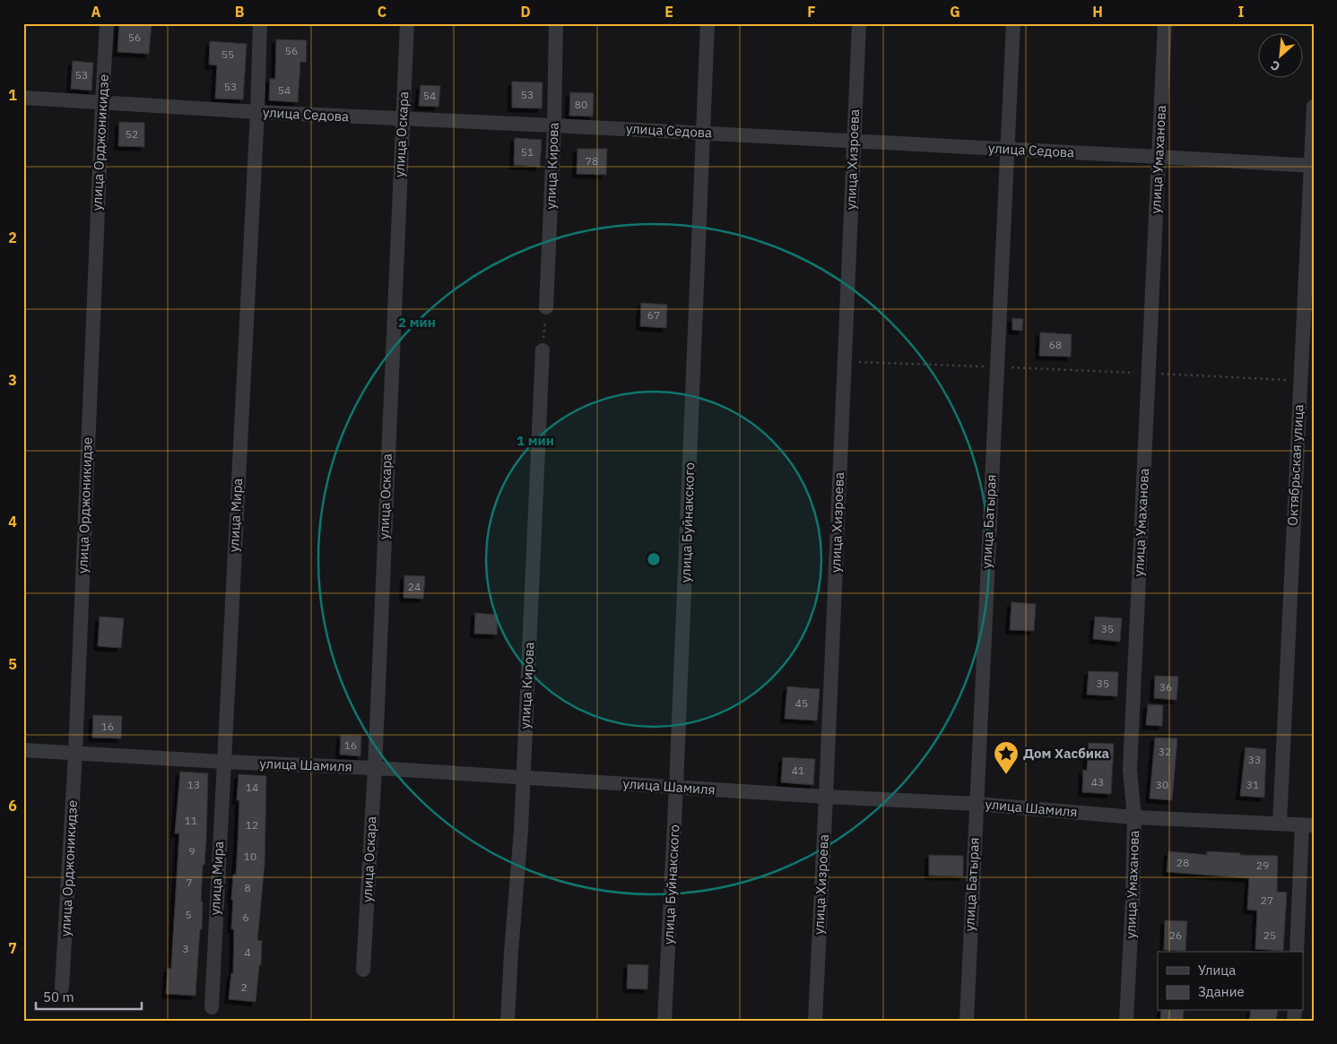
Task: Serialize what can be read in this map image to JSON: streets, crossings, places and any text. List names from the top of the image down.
{
  "streets": {
    "street": [
      "улица Седова",
      "улица Оскара",
      "улица Орджоникидзе",
      "улица Хизроева",
      "улица Умаханова",
      "улица Кирова",
      "Октябрьская улица",
      "улица Мира",
      "улица Батырая",
      "улица Буйнакского",
      "улица Шамиля"
    ]
  },
  "crossings": [
    ["улица Седова", "улица Оскара"],
    ["улица Седова", "улица Орджоникидзе"],
    ["улица Седова", "улица Хизроева"],
    ["улица Седова", "улица Умаханова"],
    ["улица Седова", "улица Кирова"],
    ["улица Седова", "Октябрьская улица"],
    ["улица Седова", "улица Мира"],
    ["улица Седова", "улица Батырая"],
    ["улица Седова", "улица Буйнакского"],
    ["улица Оскара", "улица Шамиля"],
    ["улица Орджоникидзе", "улица Шамиля"],
    ["улица Хизроева", "улица Шамиля"],
    ["улица Умаханова", "улица Шамиля"],
    ["улица Кирова", "улица Шамиля"],
    ["Октябрьская улица", "улица Шамиля"],
    ["улица Мира", "улица Шамиля"],
    ["улица Батырая", "улица Шамиля"],
    ["улица Буйнакского", "улица Шамиля"]
  ],
  "places": {
    "place": ["Дом Хасбика"]
  },
  "house_numbers": [
    "56",
    "56",
    "55",
    "53",
    "53",
    "54",
    "53",
    "54",
    "80",
    "52",
    "51",
    "78",
    "67",
    "68",
    "24",
    "35",
    "35",
    "36",
    "45",
    "16",
    "16",
    "32",
    "33",
    "41",
    "43",
    "13",
    "30",
    "31",
    "14",
    "11",
    "12",
    "9",
    "10",
    "28",
    "29",
    "7",
    "8",
    "27",
    "5",
    "6",
    "26",
    "25",
    "3",
    "4",
    "2"
  ],
  "legend": ["Улица", "Здание"],
  "scale_bar": "50 m",
  "north": "bottom left",
  "grid": {
    "columns": [
      "A",
      "B",
      "C",
      "D",
      "E",
      "F",
      "G",
      "H",
      "I"
    ],
    "rows": [
      "1",
      "2",
      "3",
      "4",
      "5",
      "6",
      "7"
    ]
  },
  "rings": ["2 мин", "1 мин"]
}
